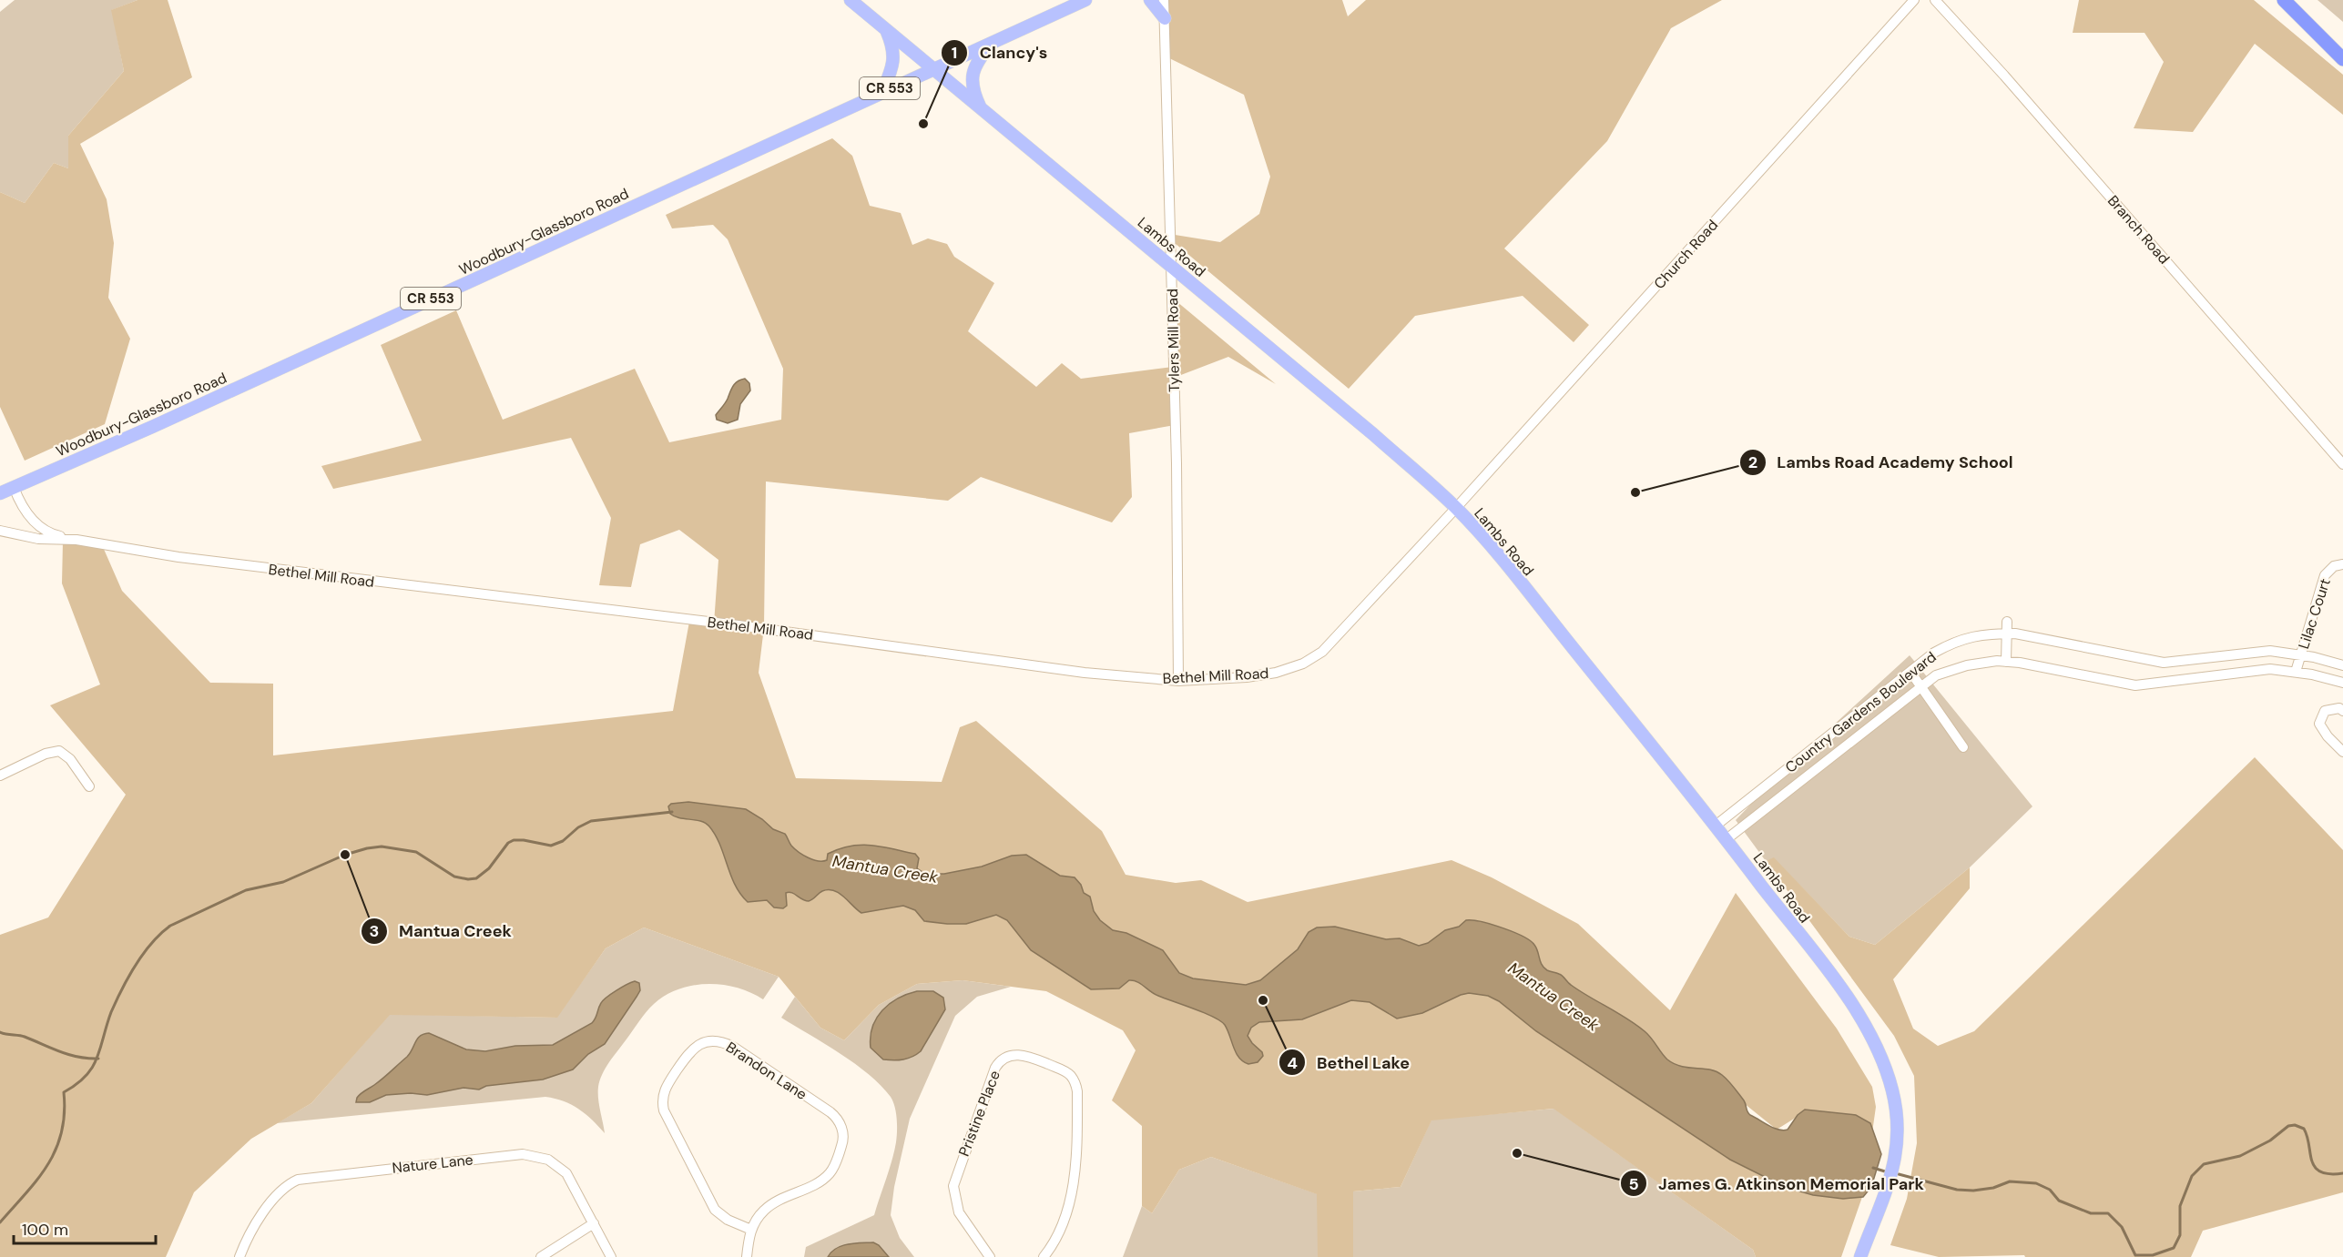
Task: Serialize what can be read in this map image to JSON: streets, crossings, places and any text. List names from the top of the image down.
{
  "streets": {
    "main road": ["CR 553", "Woodbury-Glassboro Road", "Lambs Road"],
    "street": [
      "Branch Road",
      "Church Road",
      "Tylers Mill Road",
      "Bethel Mill Road",
      "Lilac Court",
      "Country Gardens Boulevard",
      "Brandon Lane",
      "Pristine Place",
      "Nature Lane"
    ]
  },
  "crossings": [
    ["CR 553", "Woodbury-Glassboro Road"],
    ["Woodbury-Glassboro Road", "Lambs Road"],
    ["Lambs Road", "Church Road"],
    ["Lambs Road", "Tylers Mill Road"],
    ["Lambs Road", "Bethel Mill Road"],
    ["Lambs Road", "Country Gardens Boulevard"],
    ["Church Road", "Bethel Mill Road"],
    ["Tylers Mill Road", "Bethel Mill Road"],
    ["Lilac Court", "Country Gardens Boulevard"]
  ],
  "water": ["Mantua Creek"],
  "places": [
    "Clancy's",
    "Lambs Road Academy School",
    "Mantua Creek",
    "Bethel Lake",
    "James G. Atkinson Memorial Park"
  ],
  "scale_bar": "100 m"
}
